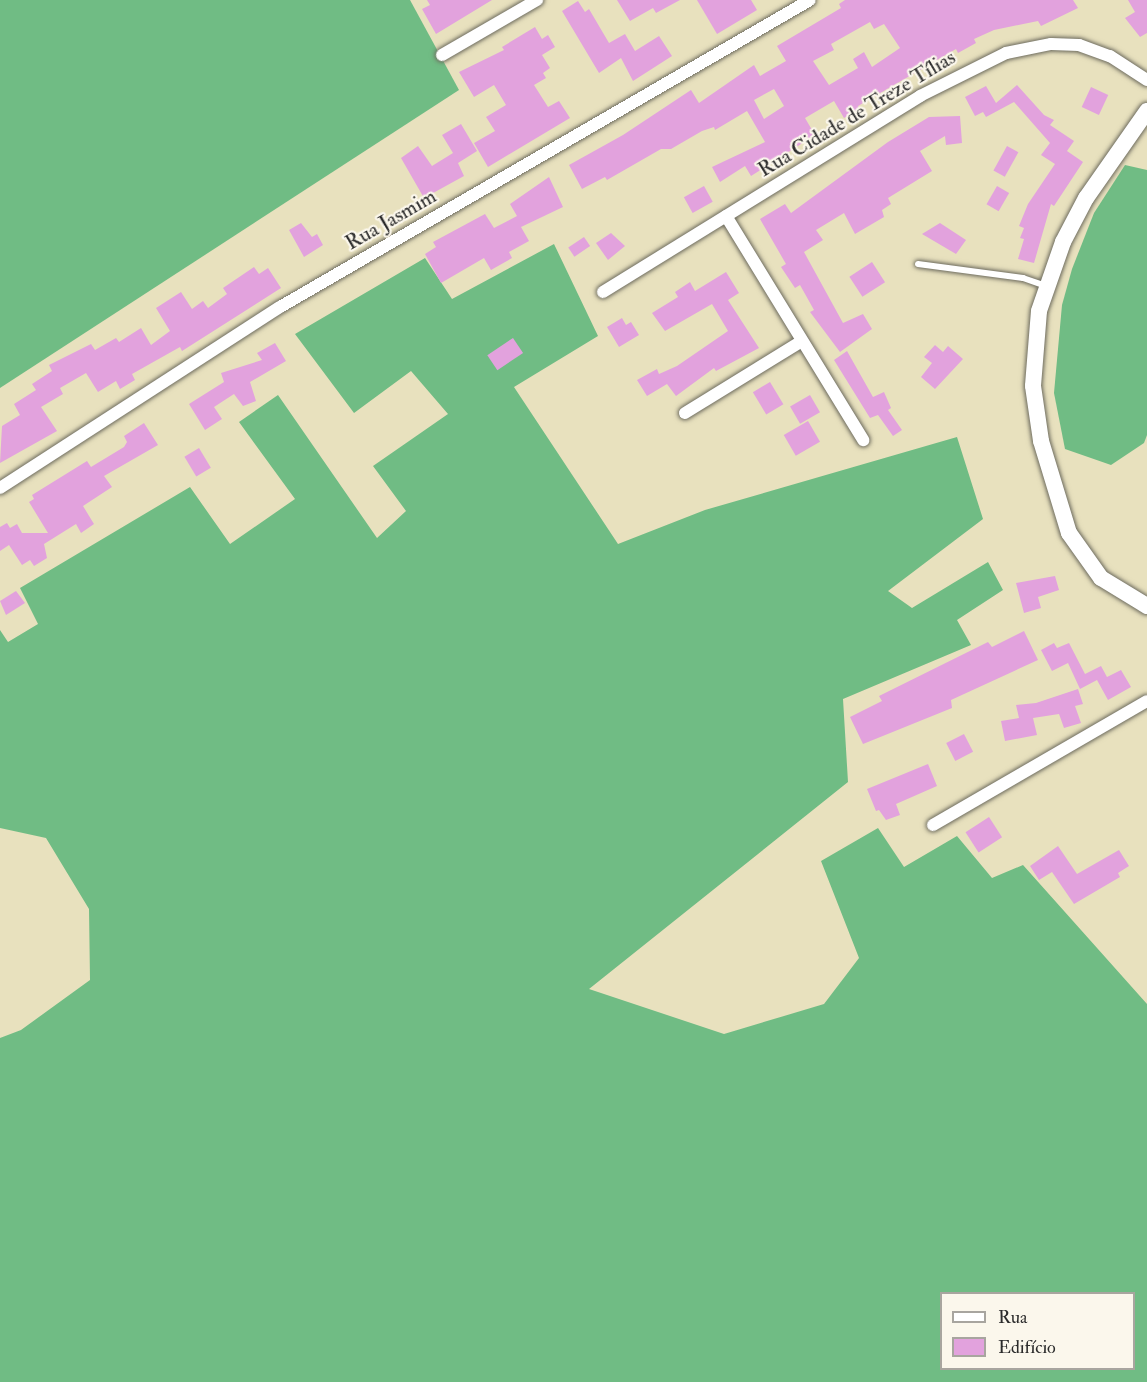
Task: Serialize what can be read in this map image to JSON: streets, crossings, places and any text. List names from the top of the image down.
{
  "streets": {
    "street": ["Rua Cidade de Treze Tílias", "Rua Jasmim"]
  },
  "legend": ["Rua", "Edifício"]
}
